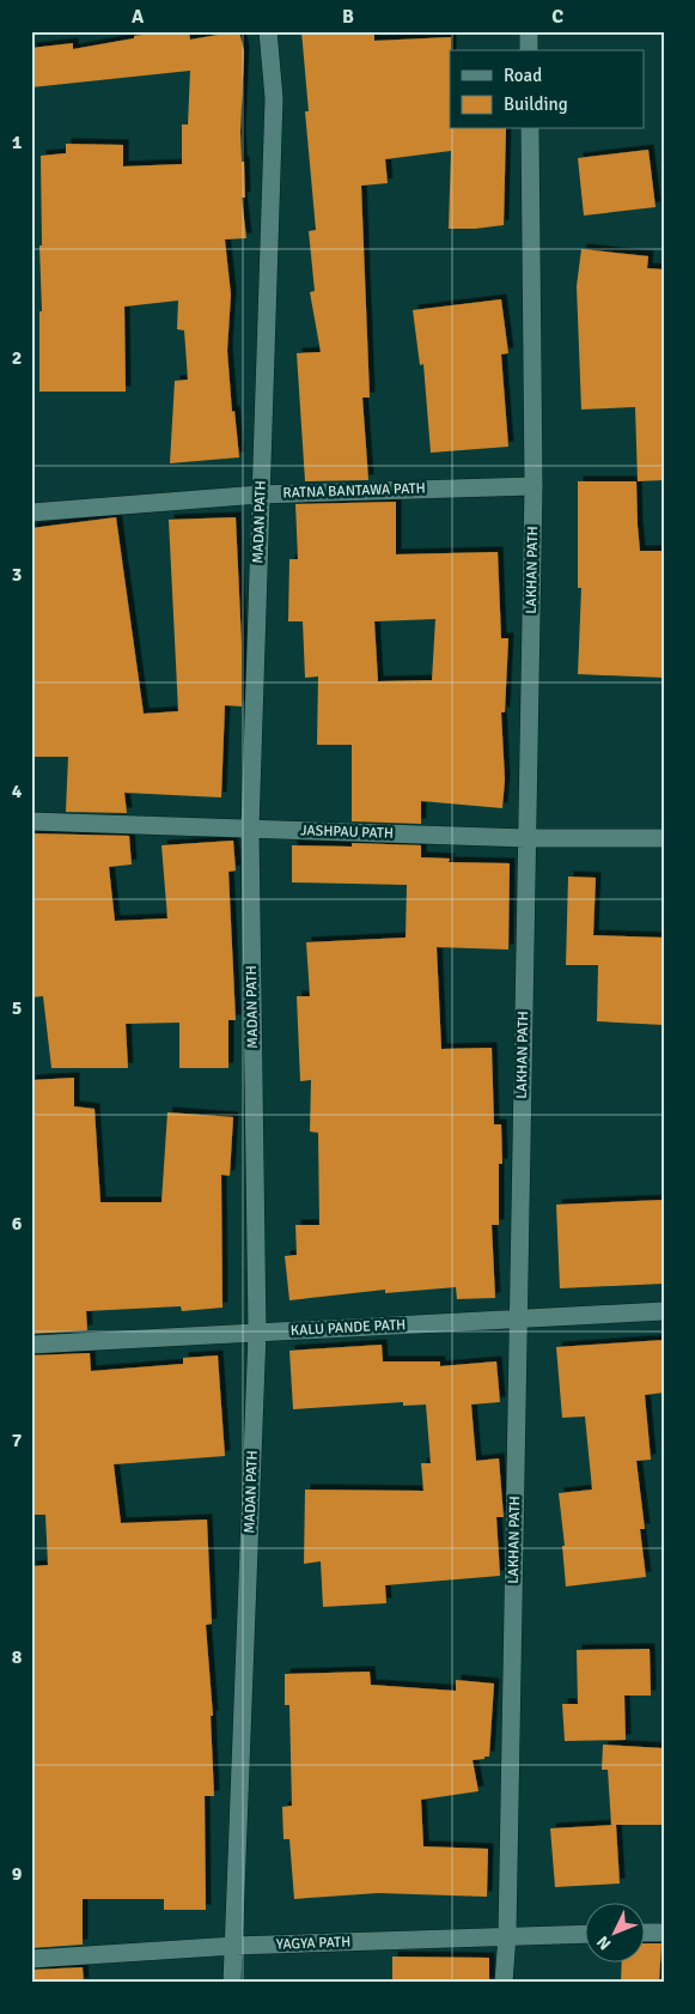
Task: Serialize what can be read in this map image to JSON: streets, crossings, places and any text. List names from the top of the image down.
{
  "streets": {
    "street": [
      "RATNA BANTAWA PATH",
      "MADAN PATH",
      "LAKHAN PATH",
      "JASHPAU PATH",
      "KALU PANDE PATH",
      "YAGYA PATH"
    ]
  },
  "crossings": [
    ["RATNA BANTAWA PATH", "MADAN PATH"],
    ["RATNA BANTAWA PATH", "LAKHAN PATH"],
    ["MADAN PATH", "JASHPAU PATH"],
    ["MADAN PATH", "KALU PANDE PATH"],
    ["MADAN PATH", "YAGYA PATH"],
    ["LAKHAN PATH", "JASHPAU PATH"],
    ["LAKHAN PATH", "KALU PANDE PATH"],
    ["LAKHAN PATH", "YAGYA PATH"]
  ],
  "legend": ["Road", "Building"],
  "north": "bottom left",
  "grid": {
    "columns": ["A", "B", "C"],
    "rows": [
      "1",
      "2",
      "3",
      "4",
      "5",
      "6",
      "7",
      "8",
      "9"
    ]
  }
}
